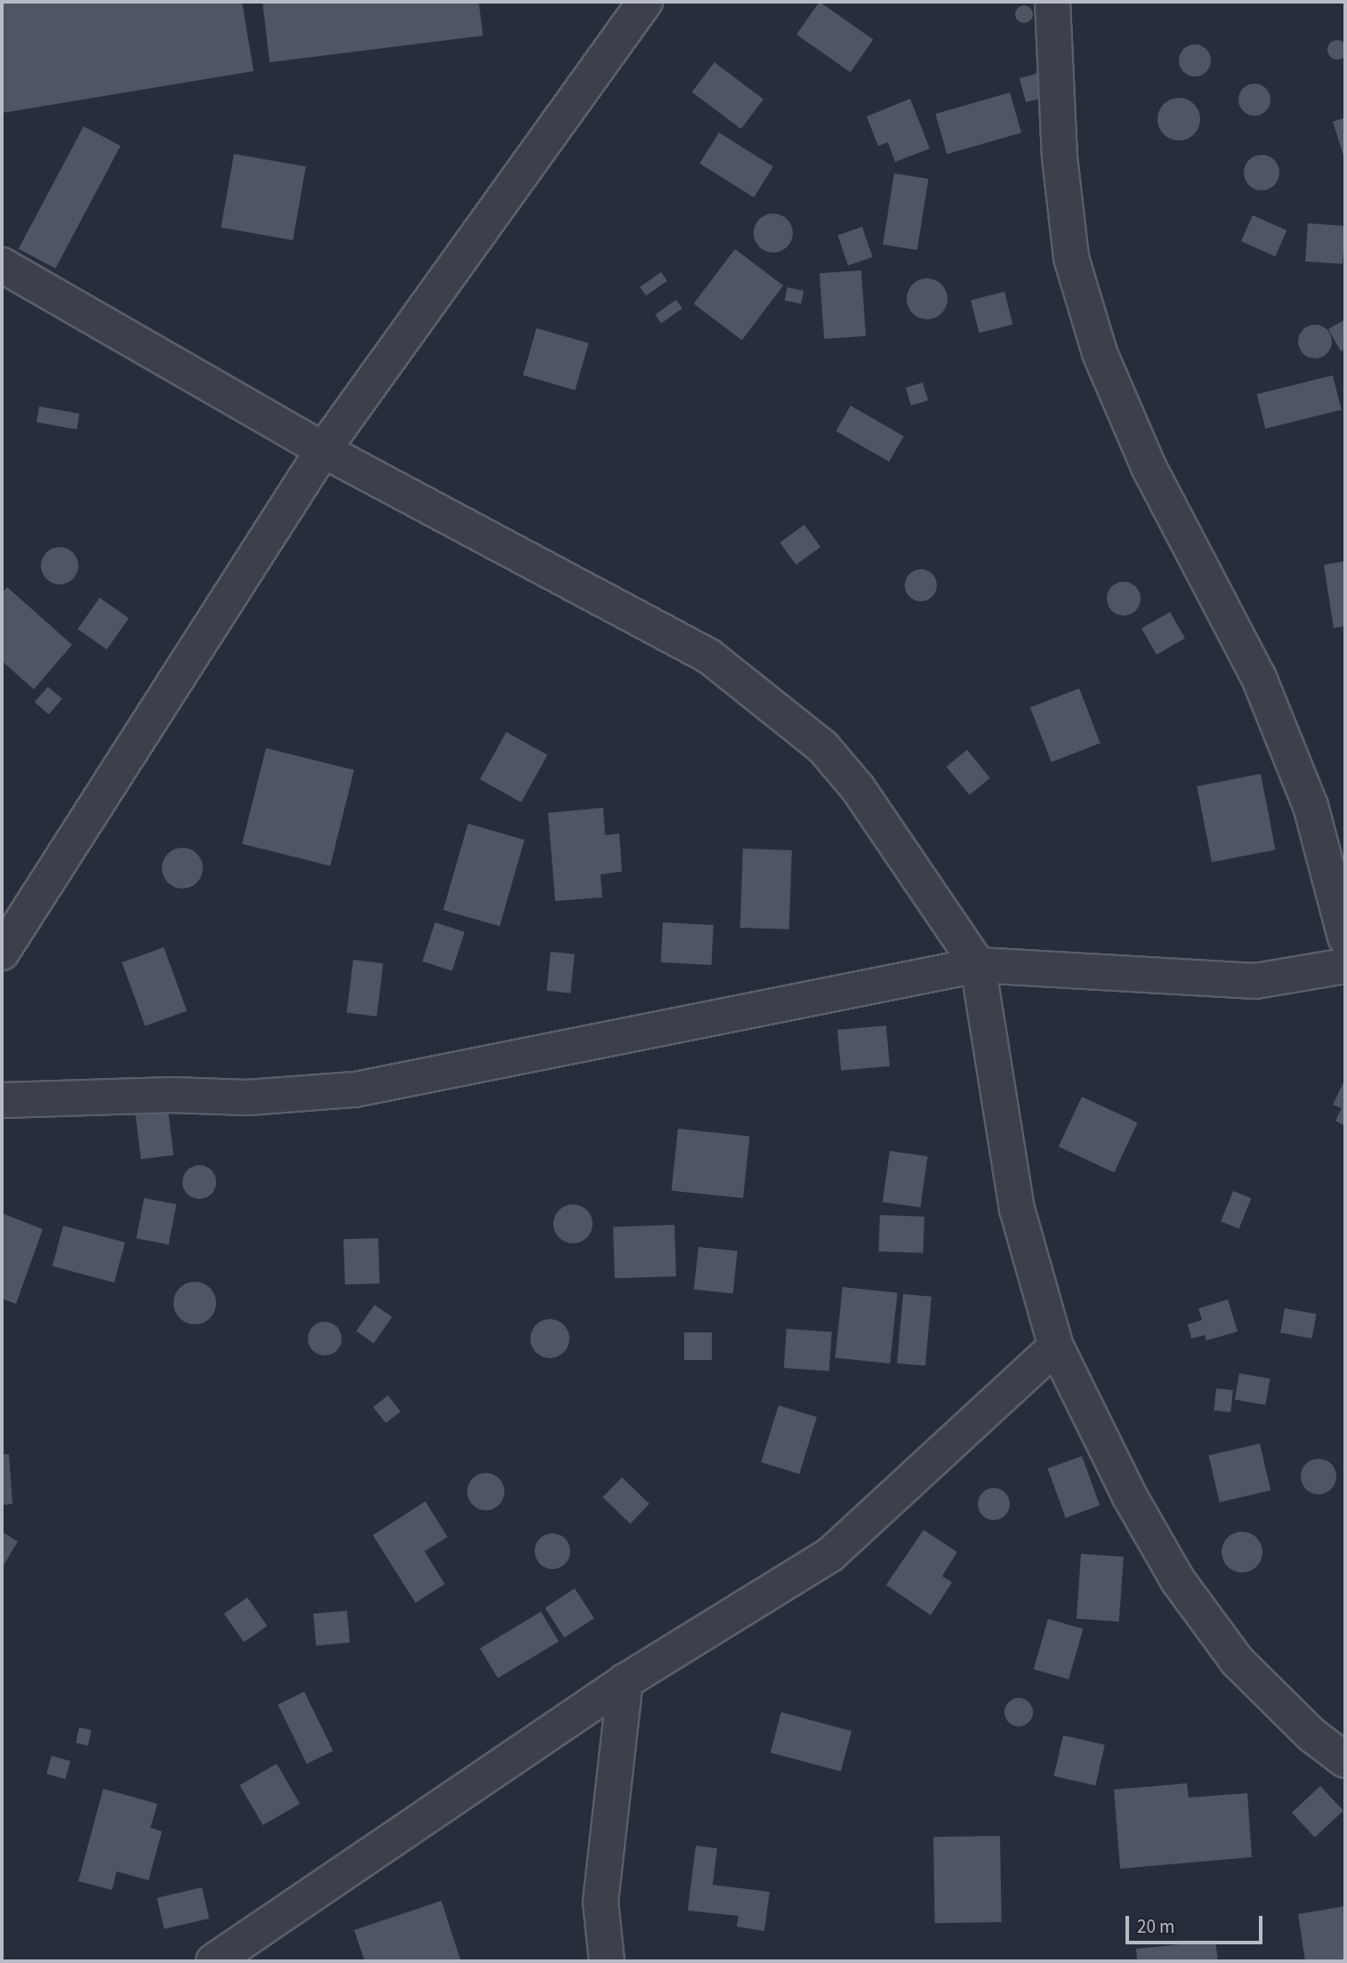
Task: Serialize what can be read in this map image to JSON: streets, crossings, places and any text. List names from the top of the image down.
{
  "scale_bar": "20 m"
}
